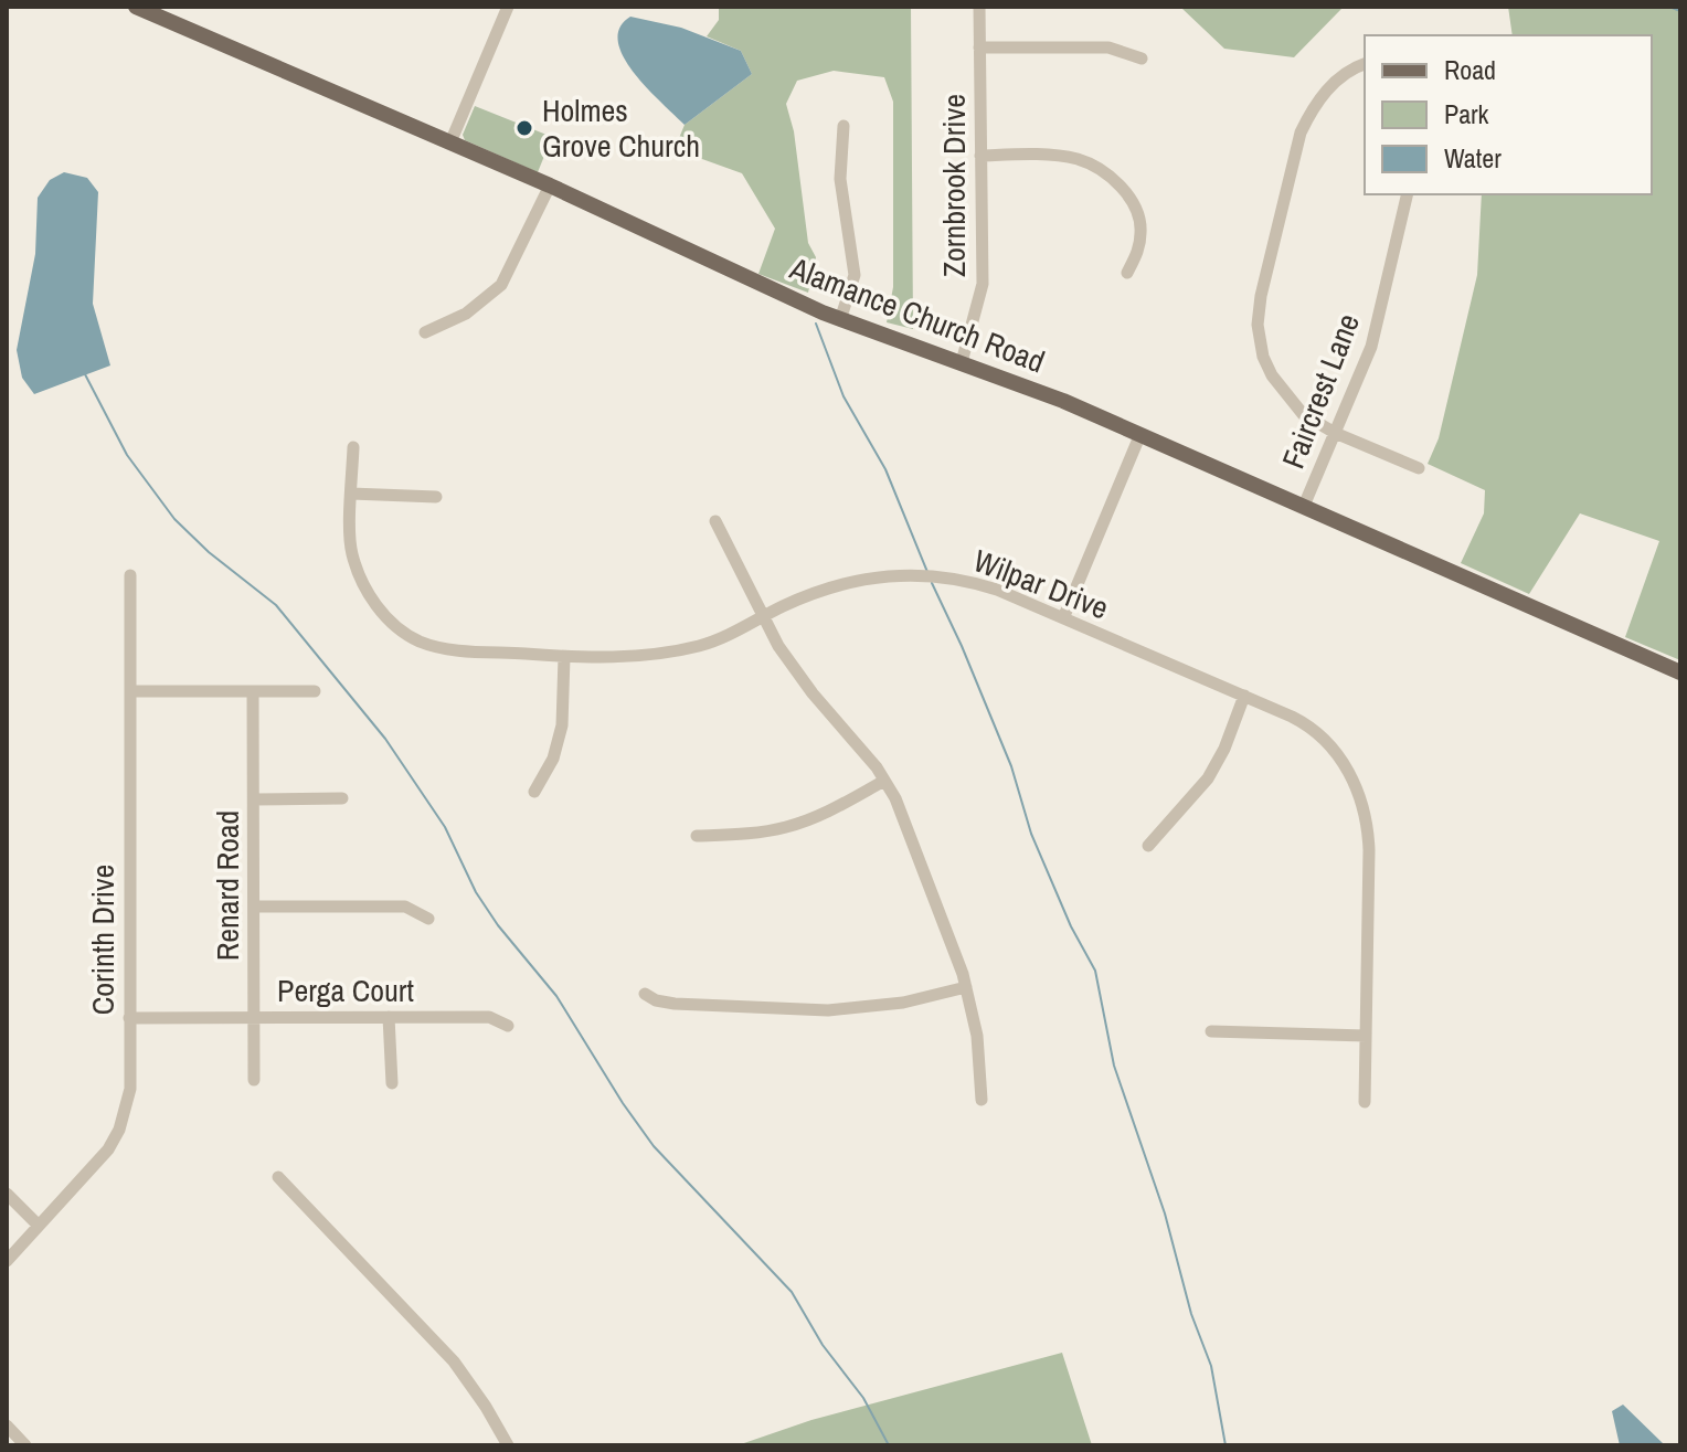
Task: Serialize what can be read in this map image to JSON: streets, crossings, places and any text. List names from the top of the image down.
{
  "streets": {
    "main road": ["Alamance Church Road"],
    "street": [
      "Zornbrook Drive",
      "Faircrest Lane",
      "Wilpar Drive",
      "Renard Road",
      "Corinth Drive",
      "Perga Court"
    ]
  },
  "crossings": [
    ["Zornbrook Drive", "Alamance Church Road"],
    ["Alamance Church Road", "Faircrest Lane"],
    ["Renard Road", "Perga Court"],
    ["Corinth Drive", "Perga Court"]
  ],
  "places": ["Holmes Grove Church"],
  "legend": ["Road", "Park", "Water"]
}
